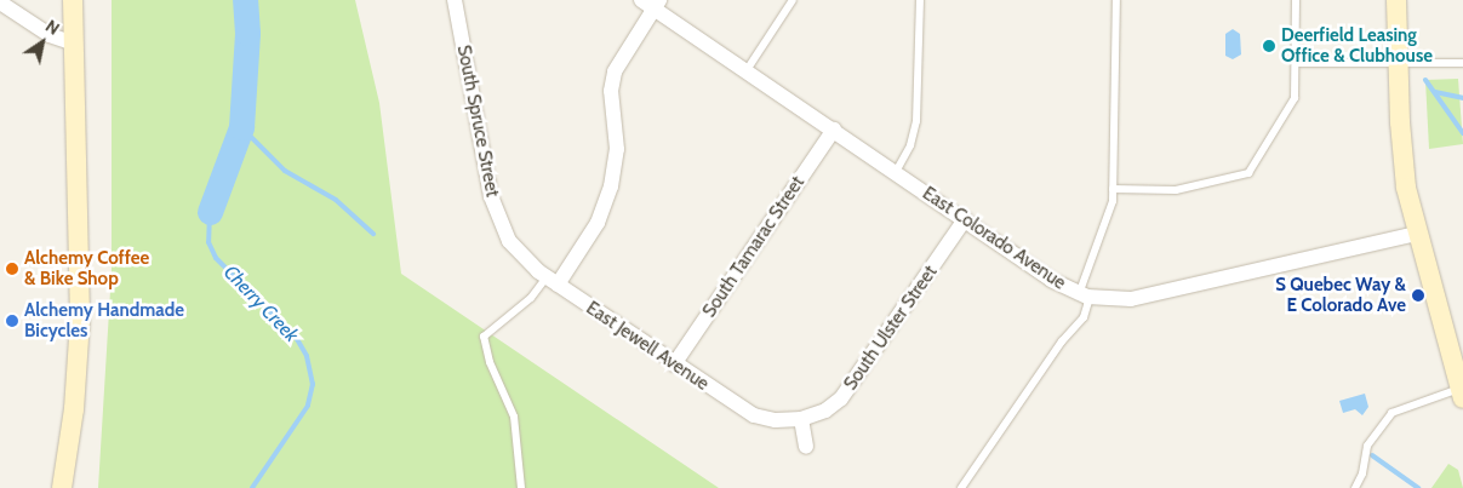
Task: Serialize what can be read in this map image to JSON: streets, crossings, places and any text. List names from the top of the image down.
{
  "streets": {
    "street": [
      "South Spruce Street",
      "East Colorado Avenue",
      "South Tamarac Street",
      "South Ulster Street",
      "East Jewell Avenue"
    ]
  },
  "crossings": [
    ["South Spruce Street", "East Jewell Avenue"],
    ["East Colorado Avenue", "South Tamarac Street"],
    ["East Colorado Avenue", "South Ulster Street"],
    ["South Tamarac Street", "East Jewell Avenue"],
    ["South Ulster Street", "East Jewell Avenue"]
  ],
  "water": ["Cherry Creek"],
  "places": [
    "Deerfield Leasing Office & Clubhouse",
    "Alchemy Coffee & Bike Shop",
    "S Quebec Way & E Colorado Ave",
    "Alchemy Handmade Bicycles"
  ],
  "north": "top right"
}
